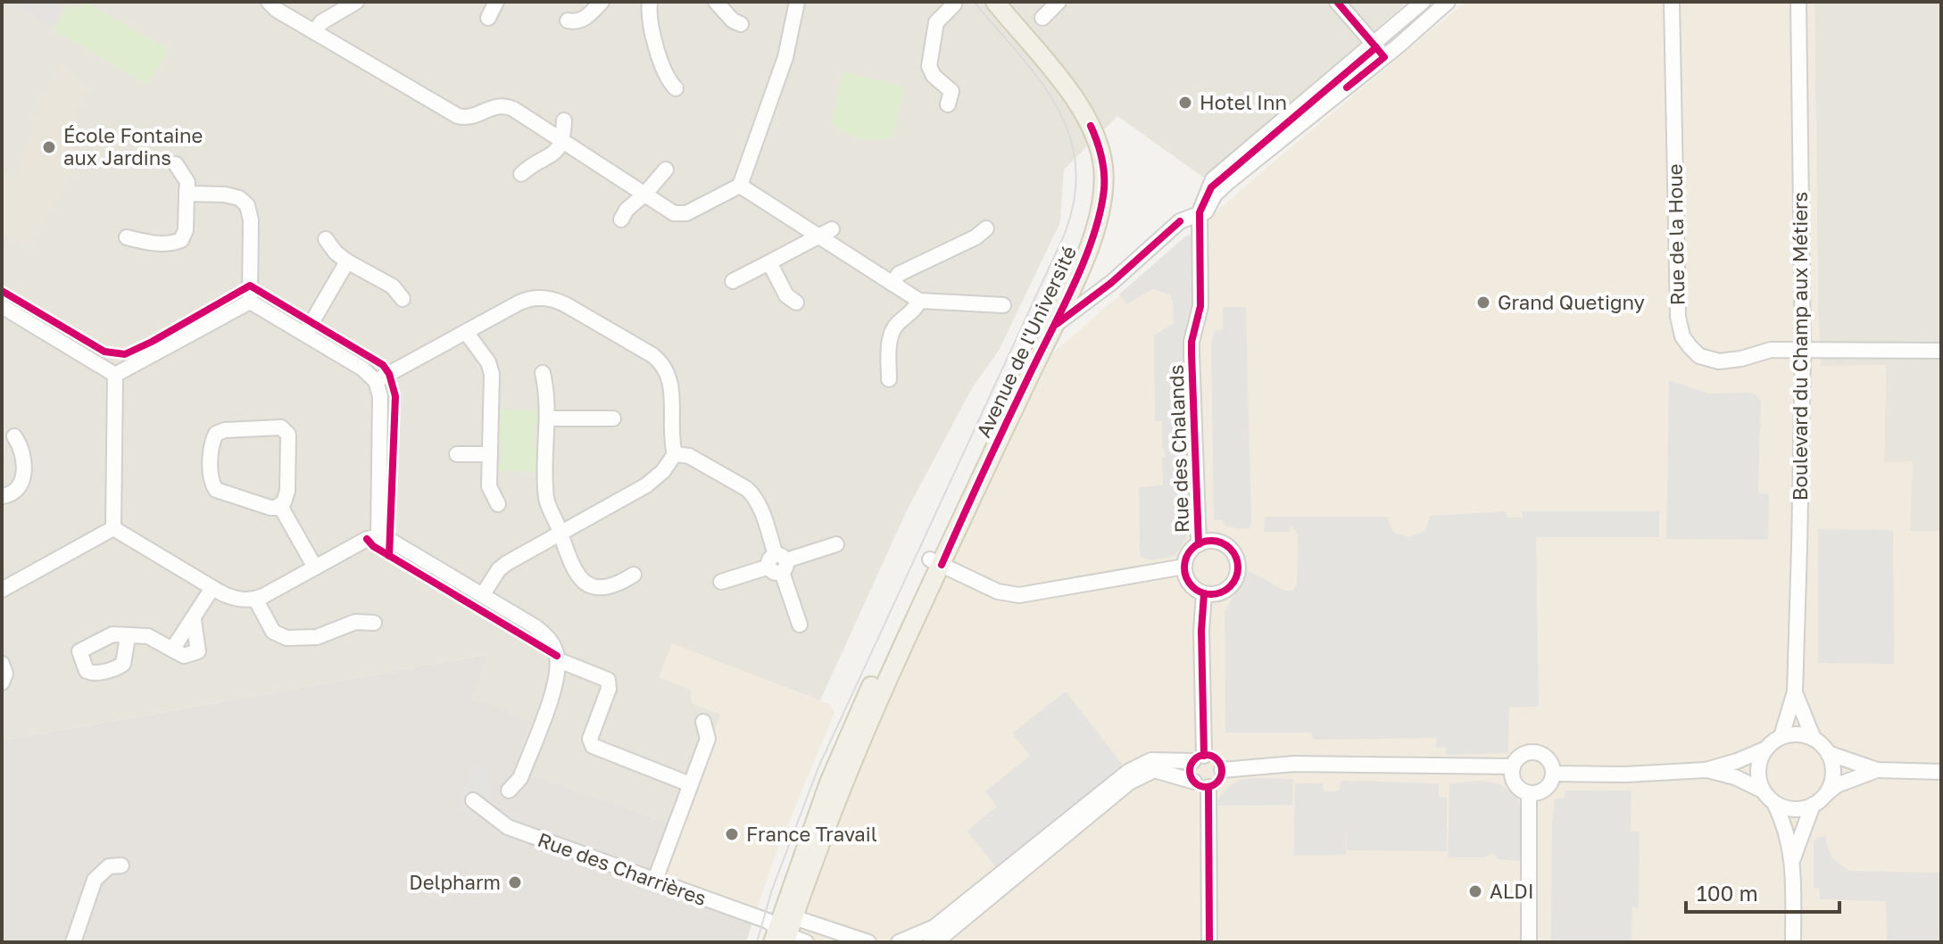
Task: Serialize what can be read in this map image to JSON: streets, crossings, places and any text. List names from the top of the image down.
{
  "streets": {
    "main road": ["Avenue de l'Université"],
    "street": [
      "Rue de la Houe",
      "Boulevard du Champ aux Métiers",
      "Rue des Chalands",
      "Rue des Charrières"
    ]
  },
  "crossings": [
    ["Rue de la Houe", "Boulevard du Champ aux Métiers"],
    ["Avenue de l'Université", "Rue des Charrières"]
  ],
  "places": [
    "Hotel Inn",
    "École Fontaine aux Jardins",
    "Grand Quetigny",
    "France Travail",
    "Delpharm",
    "ALDI"
  ],
  "scale_bar": "100 m"
}
